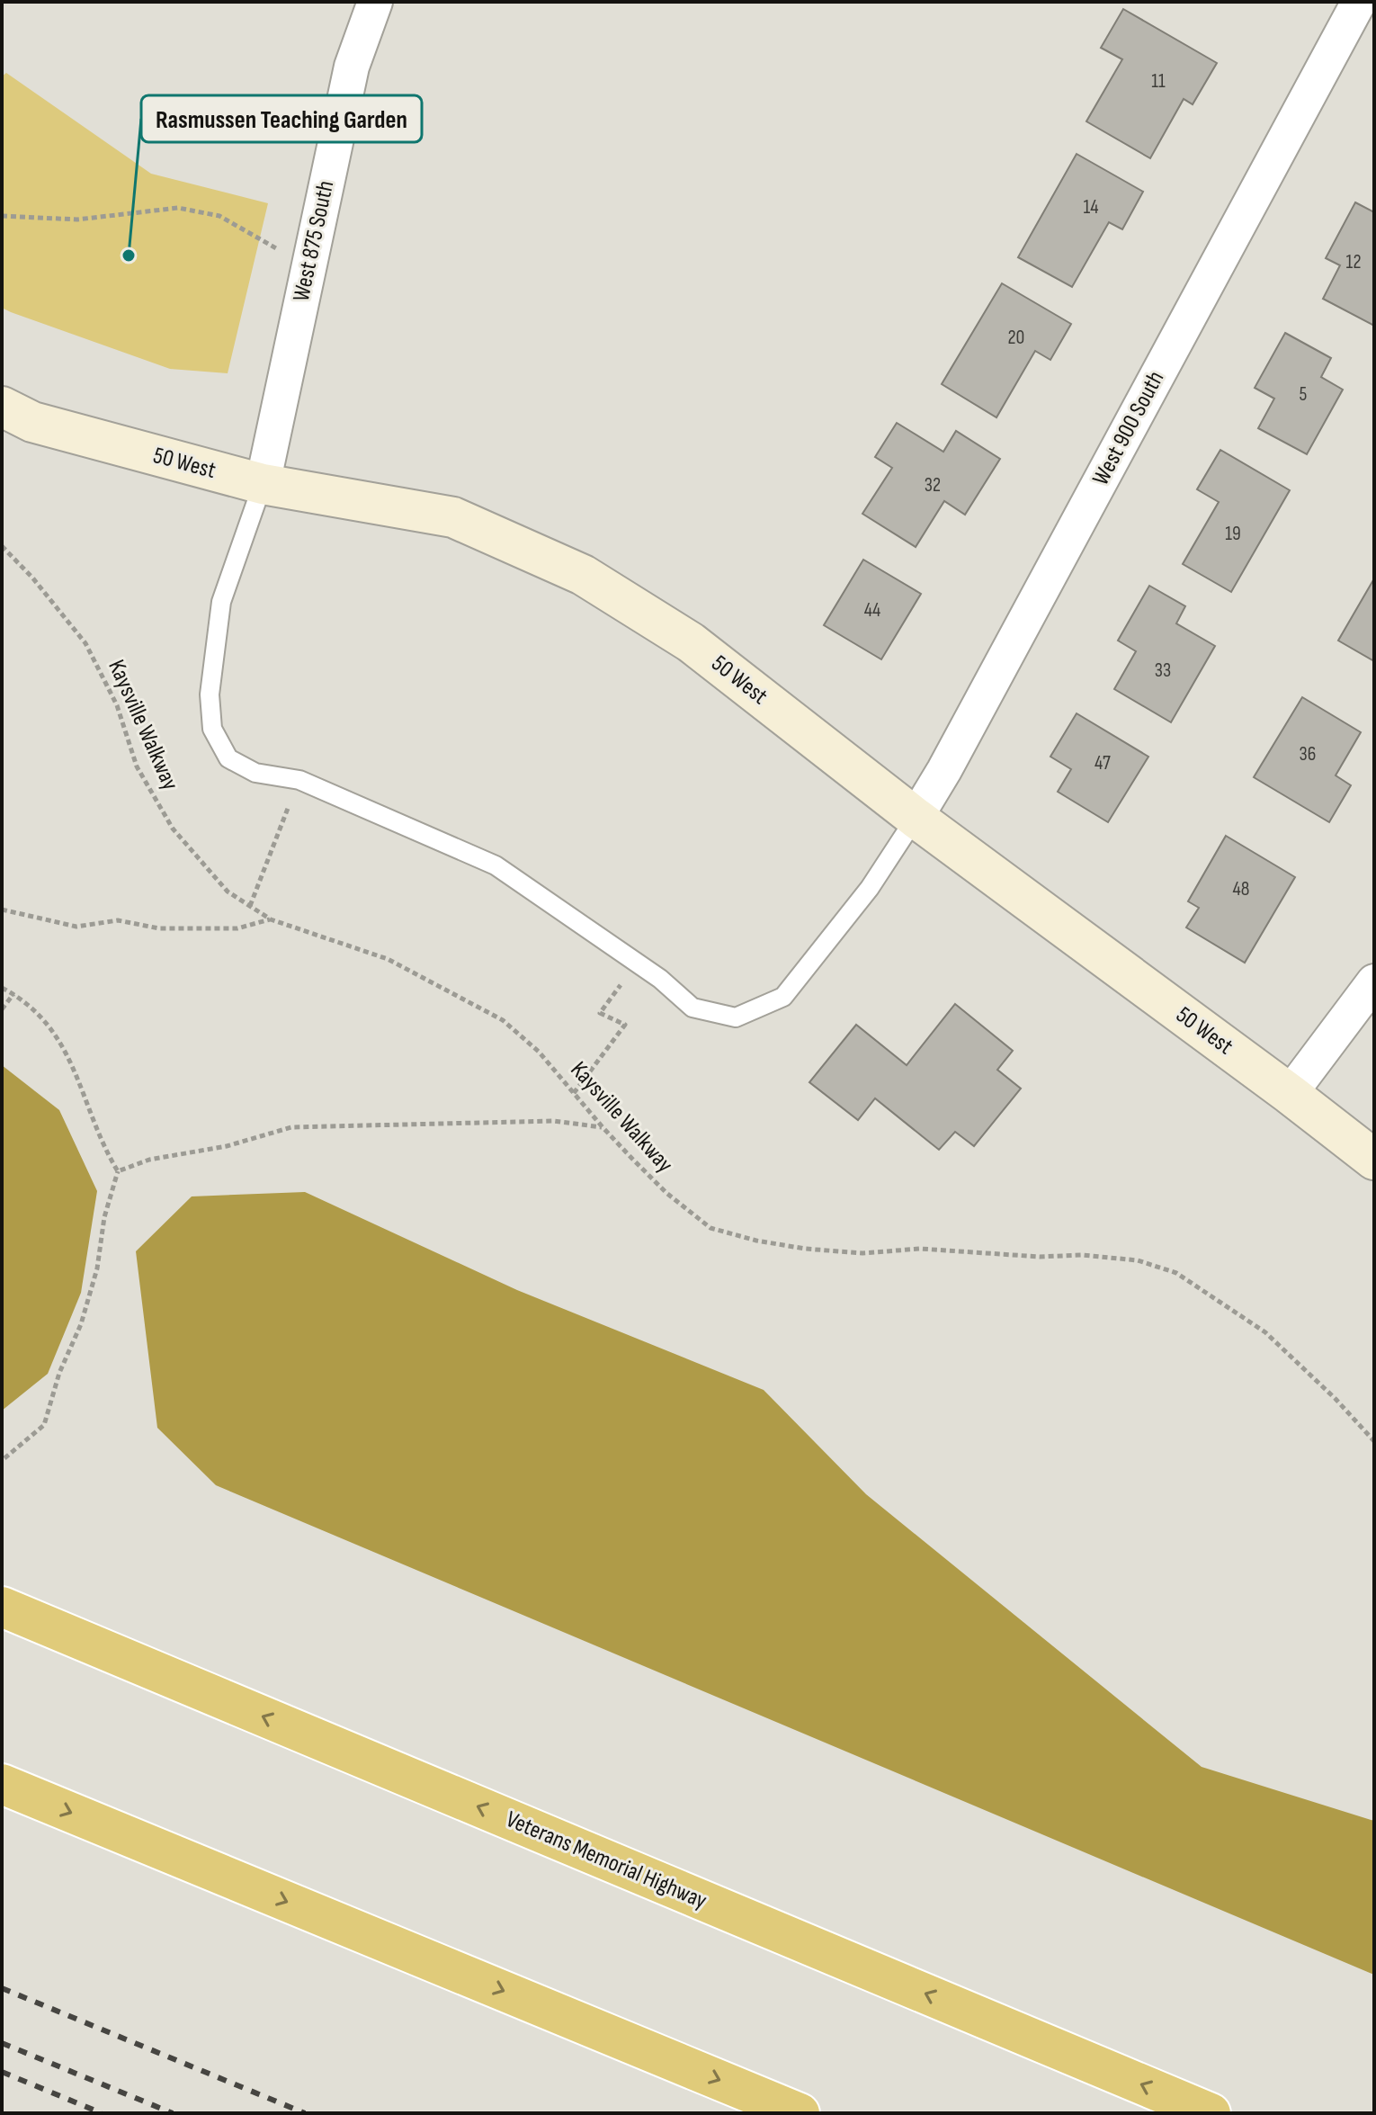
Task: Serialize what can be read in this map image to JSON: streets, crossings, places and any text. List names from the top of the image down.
{
  "streets": {
    "highway": ["Veterans Memorial Highway"],
    "street": ["West 875 South", "West 900 South", "50 West"],
    "path": ["Kaysville Walkway"]
  },
  "crossings": [
    ["West 875 South", "50 West"],
    ["West 900 South", "50 West"]
  ],
  "places": ["Rasmussen Teaching Garden"],
  "house_numbers": [
    "11",
    "14",
    "12",
    "20",
    "5",
    "32",
    "19",
    "44",
    "33",
    "36",
    "47",
    "48"
  ]
}
